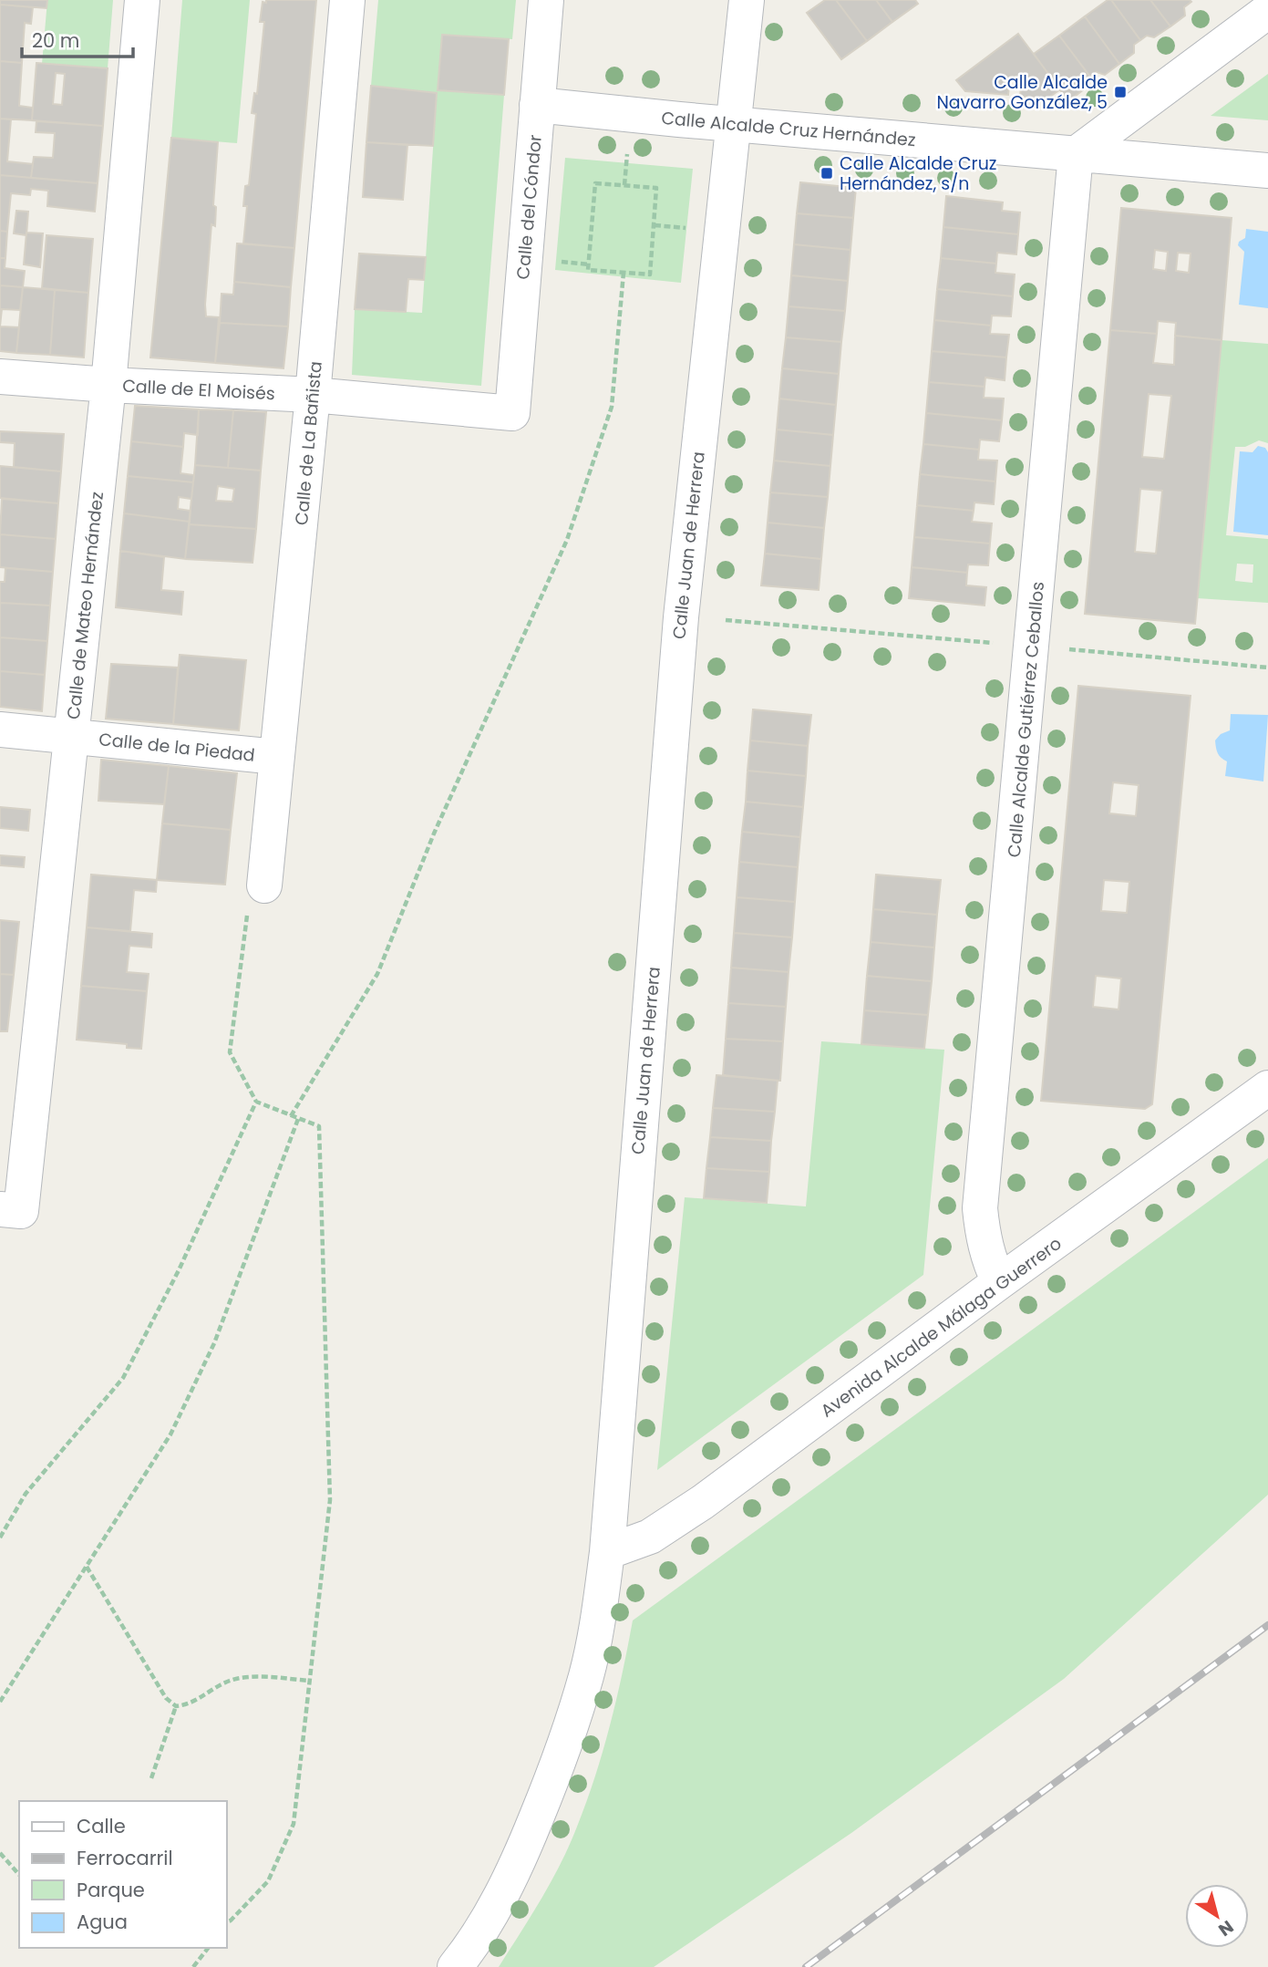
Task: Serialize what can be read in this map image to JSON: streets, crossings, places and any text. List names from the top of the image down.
{
  "streets": {
    "street": [
      "Calle Alcalde Cruz Hernández",
      "Calle del Cóndor",
      "Calle de El Moisés",
      "Calle de La Bañista",
      "Calle Juan de Herrera",
      "Calle de Mateo Hernández",
      "Calle Alcalde Gutiérrez Ceballos",
      "Calle de la Piedad",
      "Avenida Alcalde Málaga Guerrero"
    ]
  },
  "crossings": [
    ["Calle Alcalde Cruz Hernández", "Calle del Cóndor"],
    ["Calle Alcalde Cruz Hernández", "Calle Juan de Herrera"],
    ["Calle Alcalde Cruz Hernández", "Calle Alcalde Gutiérrez Ceballos"],
    ["Calle del Cóndor", "Calle de El Moisés"],
    ["Calle de El Moisés", "Calle de La Bañista"],
    ["Calle de El Moisés", "Calle de Mateo Hernández"],
    ["Calle de La Bañista", "Calle de la Piedad"],
    ["Calle Juan de Herrera", "Avenida Alcalde Málaga Guerrero"],
    ["Calle de Mateo Hernández", "Calle de la Piedad"],
    ["Calle Alcalde Gutiérrez Ceballos", "Avenida Alcalde Málaga Guerrero"]
  ],
  "places": {
    "transit": ["Calle Alcalde Navarro González, 5", "Calle Alcalde Cruz Hernández, s/n"]
  },
  "legend": [
    "Calle",
    "Ferrocarril",
    "Parque",
    "Agua"
  ],
  "scale_bar": "20 m",
  "north": "bottom right"
}
